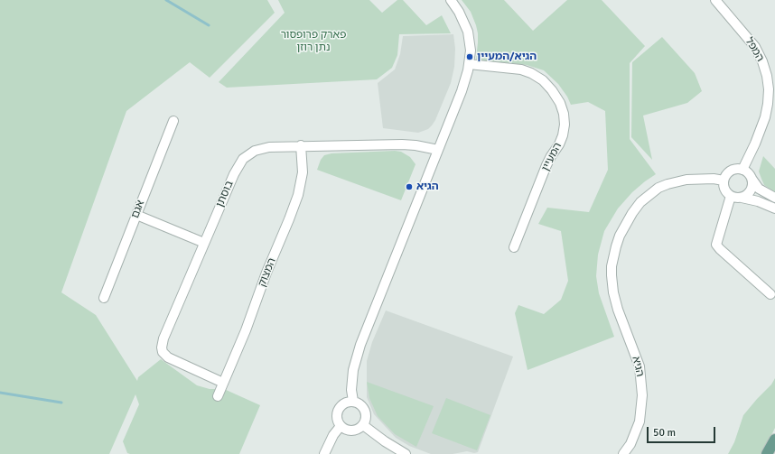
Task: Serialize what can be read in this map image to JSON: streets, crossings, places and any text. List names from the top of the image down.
{
  "streets": {
    "street": [
      "המפל",
      "המעיין",
      "בוסתן",
      "אגם",
      "המצוק",
      "הגיא"
    ]
  },
  "crossings": [
    ["המפל", "הגיא"],
    ["בוסתן", "המצוק"]
  ],
  "parks": ["פארק פרופסור נתן רוזן"],
  "places": ["הגיא/המעיין", "הגיא"],
  "scale_bar": "50 m"
}
